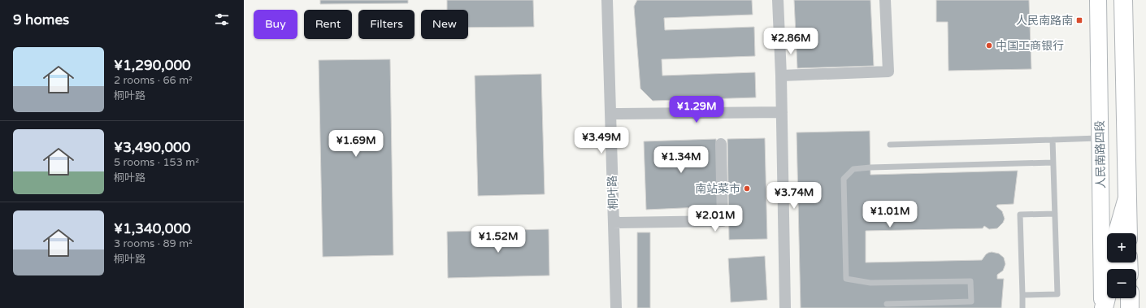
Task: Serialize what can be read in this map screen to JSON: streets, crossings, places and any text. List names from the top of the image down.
{
  "streets": {
    "street": ["人民南路四段", "桐叶路"]
  },
  "places": {
    "transit": ["人民南路南"],
    "other": ["中国工商银行", "南站菜市"]
  },
  "page": {
    "heading": "9 homes",
    "chip": [
      "Buy",
      "Rent",
      "Filters",
      "New"
    ],
    "price": [
      "¥2.86M",
      "¥1.29M",
      "¥3.49M",
      "¥1.69M",
      "¥1.34M",
      "¥3.74M",
      "¥1.01M",
      "¥2.01M",
      "¥1.52M"
    ],
    "list": [
      {
        "name": "¥1,290,000",
        "note": "2 rooms · 66 m² · 桐叶路"
      },
      {
        "name": "¥3,490,000",
        "note": "5 rooms · 153 m² · 桐叶路"
      },
      {
        "name": "¥1,340,000",
        "note": "3 rooms · 89 m² · 桐叶路"
      }
    ],
    "map_buttons": ["+", "−"]
  }
}
